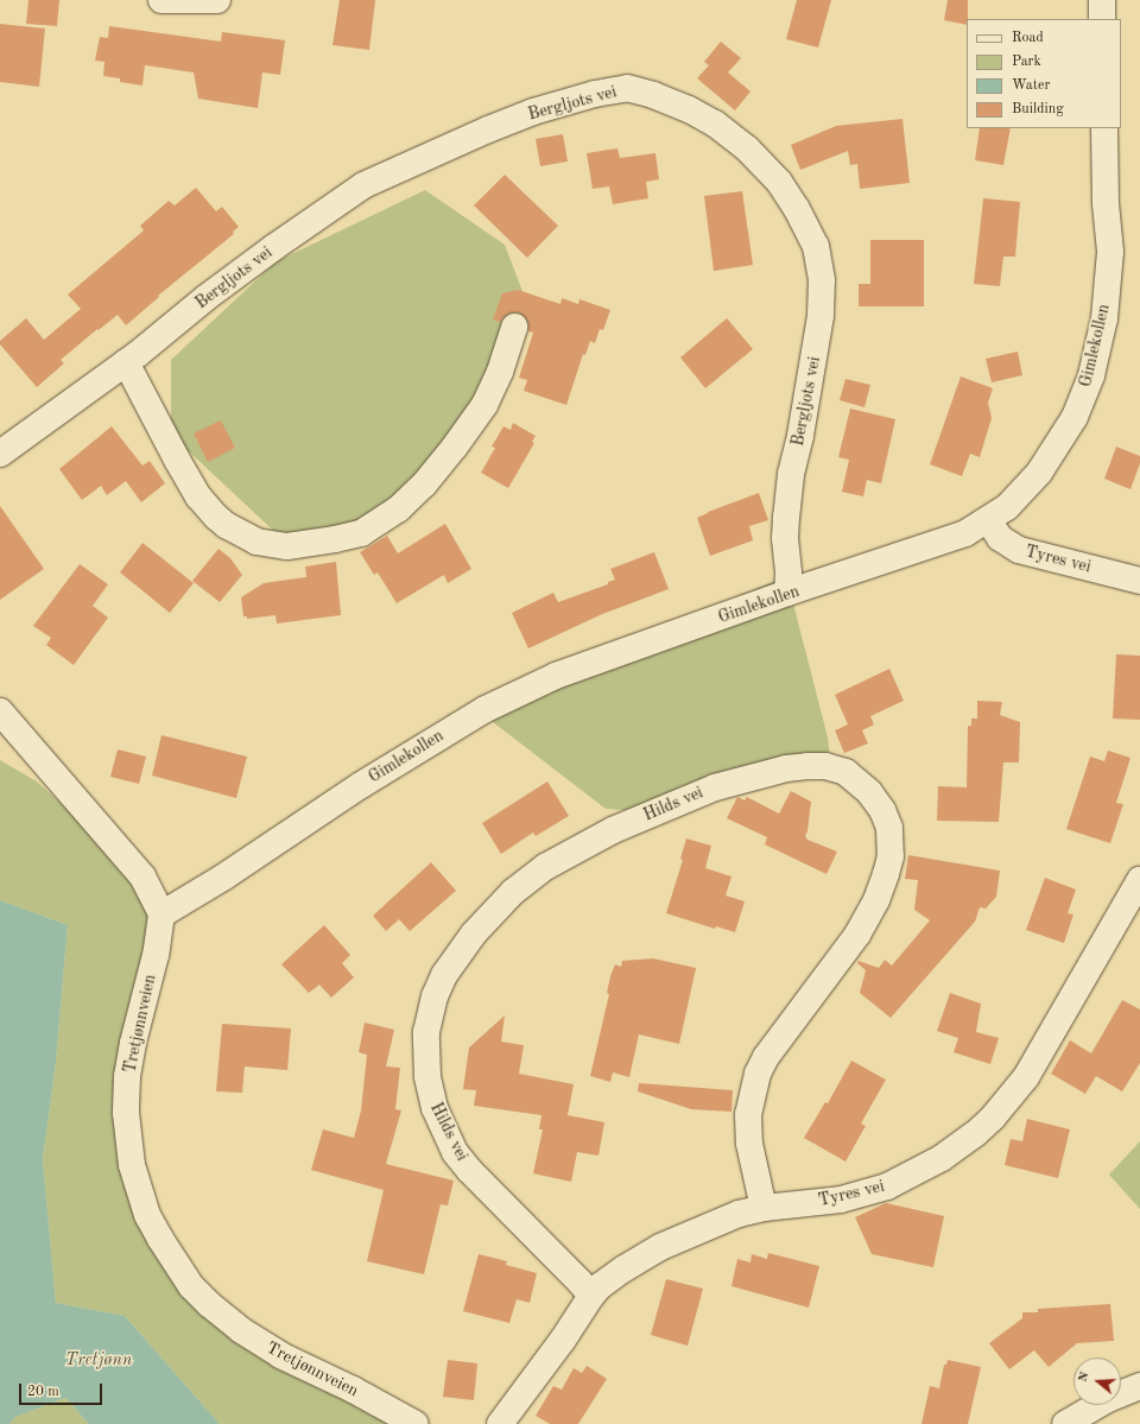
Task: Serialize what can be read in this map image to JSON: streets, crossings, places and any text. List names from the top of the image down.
{
  "streets": {
    "street": [
      "Bergljots vei",
      "Gimlekollen",
      "Tyres vei",
      "Hilds vei",
      "Tretjønnveien"
    ]
  },
  "crossings": [
    ["Bergljots vei", "Gimlekollen"],
    ["Gimlekollen", "Tyres vei"],
    ["Gimlekollen", "Tretjønnveien"],
    ["Tyres vei", "Hilds vei"]
  ],
  "water": ["Tretjønn"],
  "legend": [
    "Road",
    "Park",
    "Water",
    "Building"
  ],
  "scale_bar": "20 m",
  "north": "left"
}
